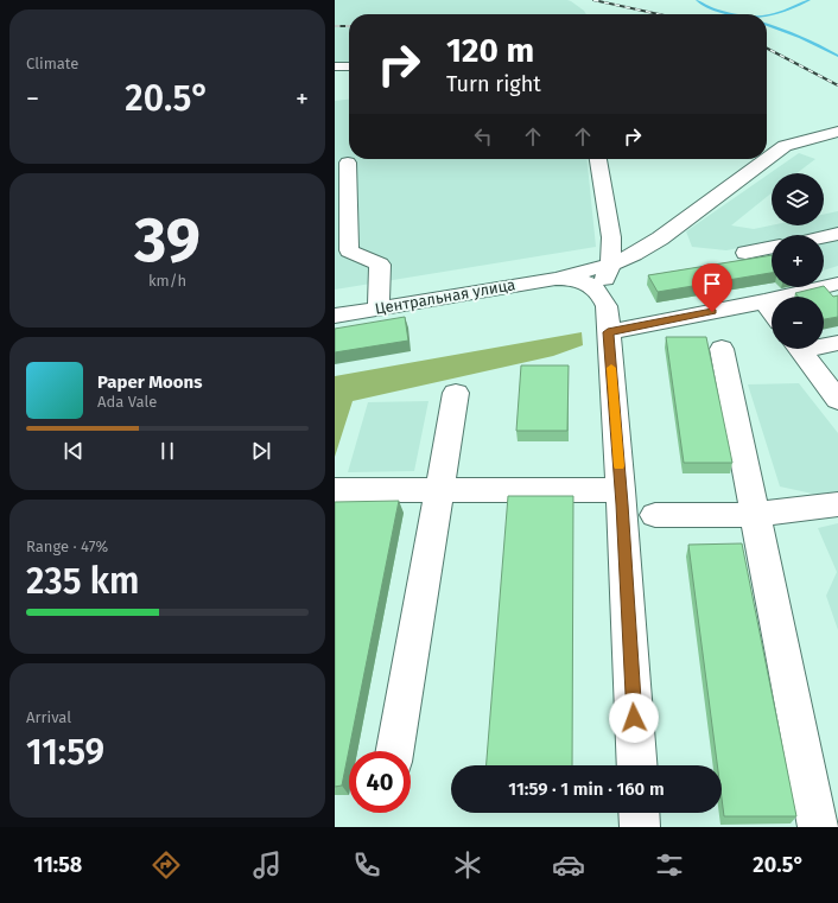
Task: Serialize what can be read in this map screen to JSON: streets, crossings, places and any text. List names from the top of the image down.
{
  "streets": {
    "street": ["Центральная улица"]
  },
  "page": {
    "tile": [
      "Climate",
      ["39", "km/h"],
      ["Range · 47%", "235 km"],
      ["Arrival", "11:59"]
    ],
    "turn": ["120 m", "Turn right"],
    "heat": ["−", "20.5°", "+"],
    "map_buttons": ["+", "−"],
    "song": ["Paper Moons", "Ada Vale"],
    "limit": "40",
    "trip": "11:59 · 1 min · 160 m",
    "tabs": ["11:58", "20.5°"]
  }
}
